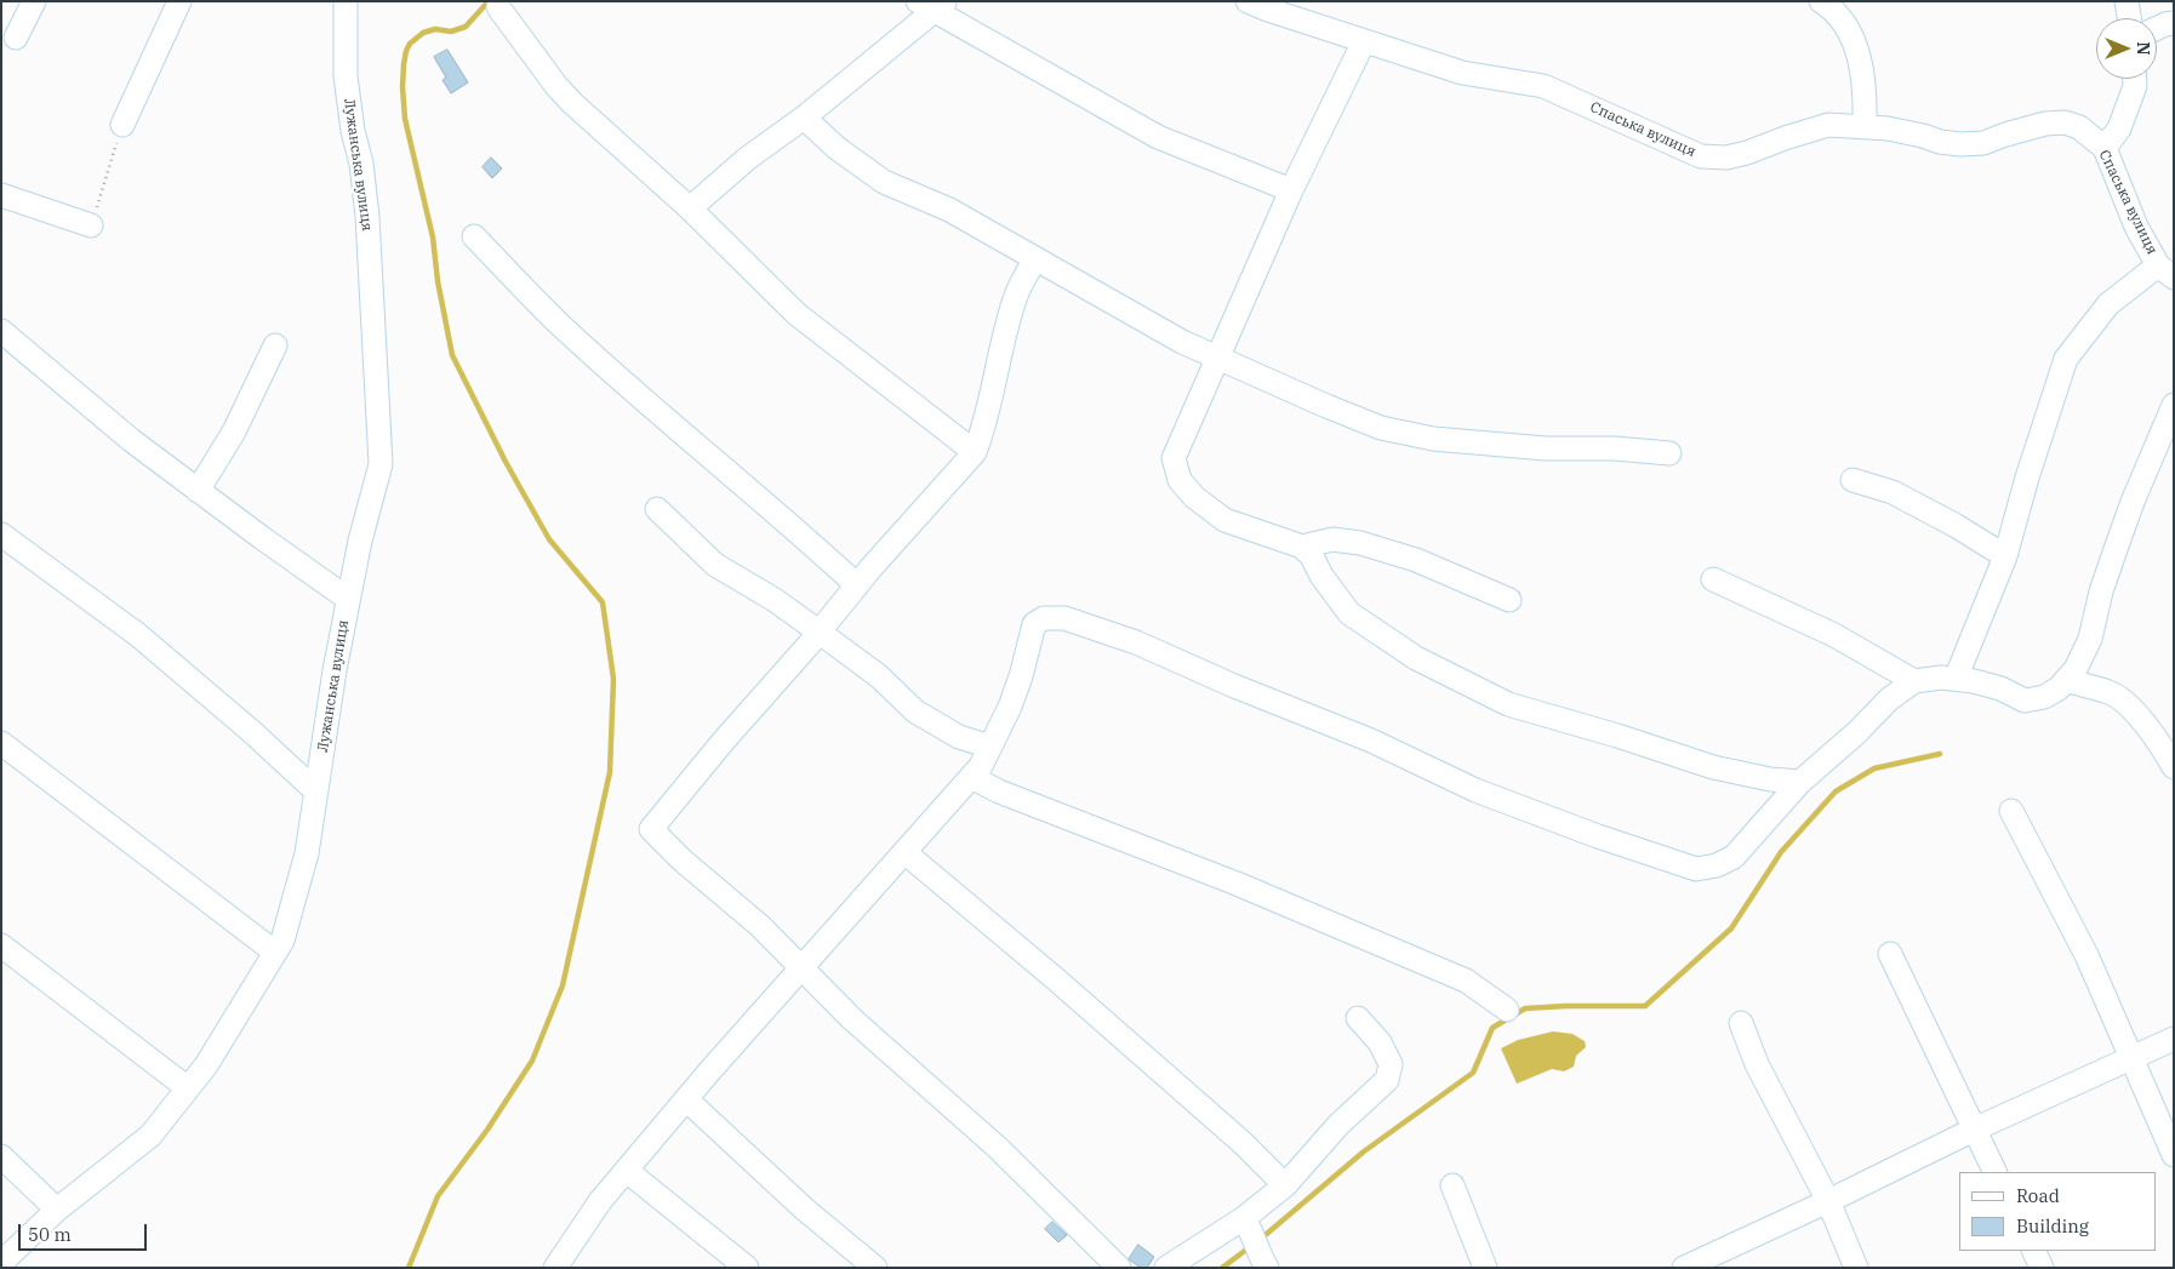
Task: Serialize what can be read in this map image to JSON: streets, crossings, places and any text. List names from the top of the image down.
{
  "streets": {
    "street": ["Спаська вулиця", "Лужанська вулиця"]
  },
  "legend": ["Road", "Building"],
  "scale_bar": "50 m",
  "north": "right"
}
